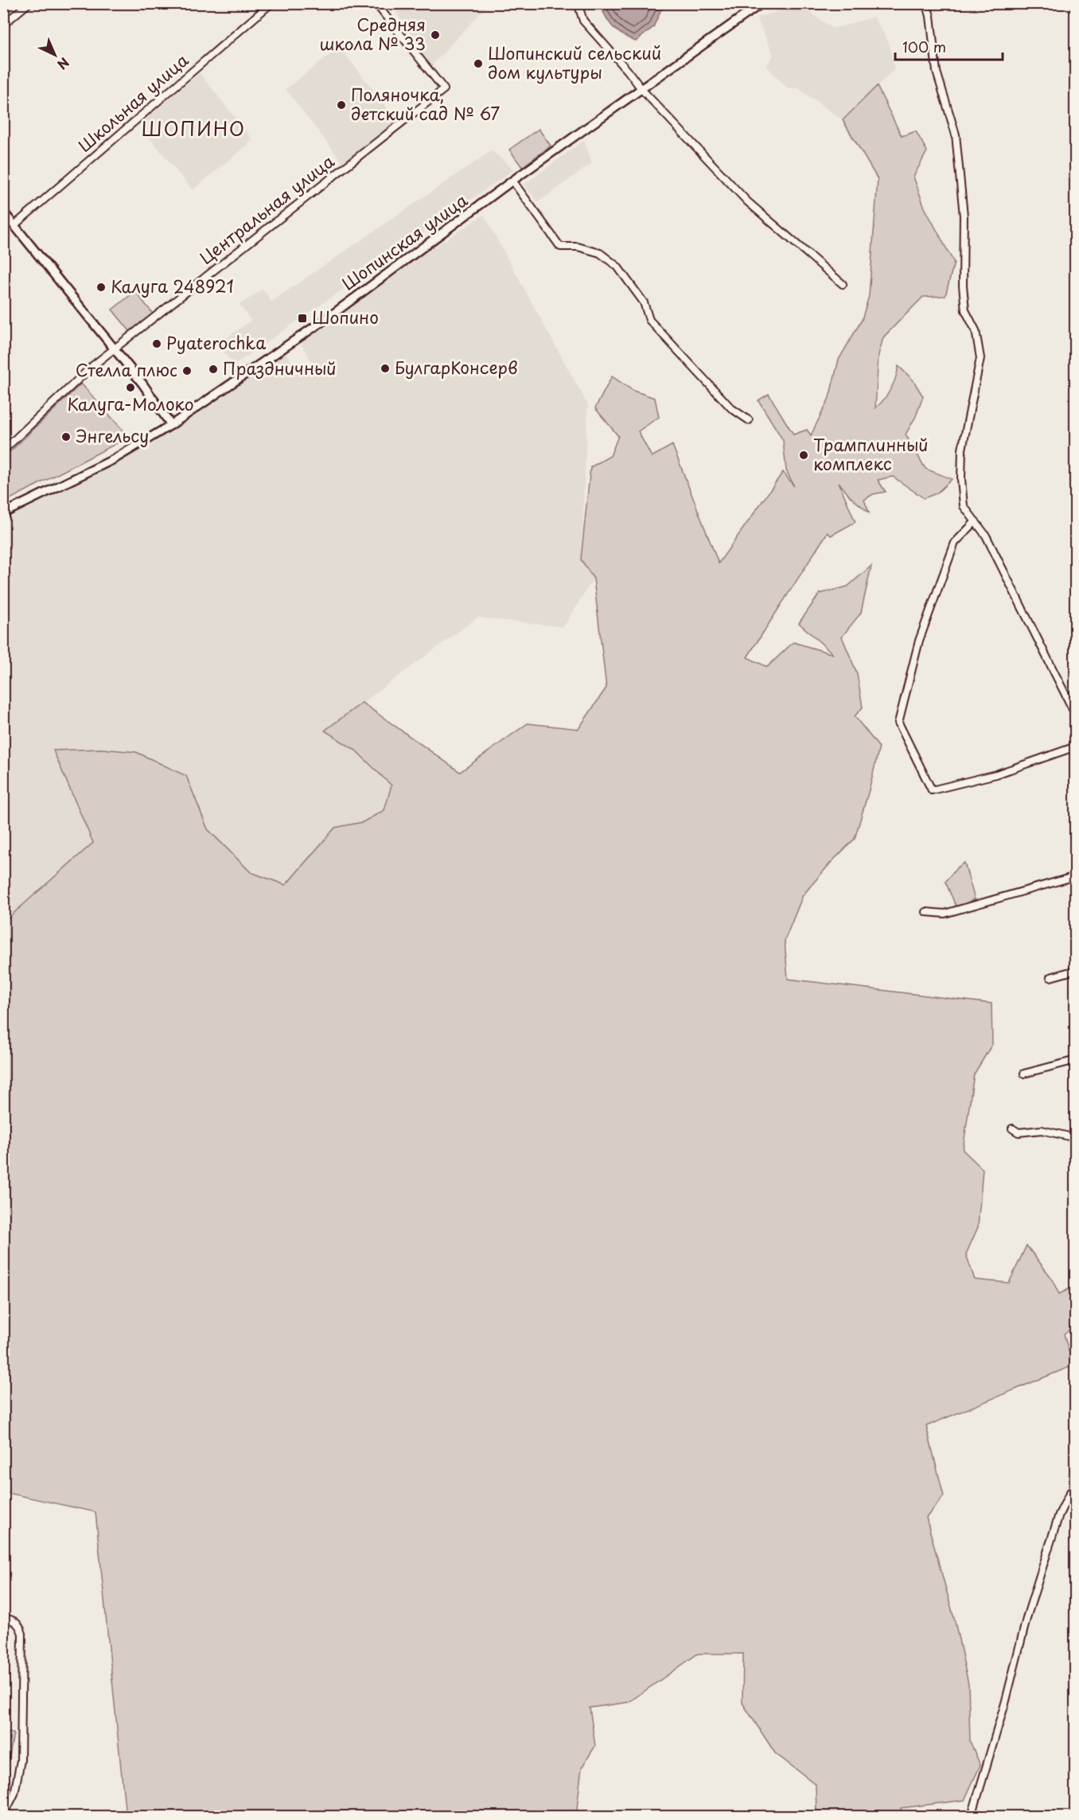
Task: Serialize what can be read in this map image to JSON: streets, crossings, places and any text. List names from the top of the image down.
{
  "streets": {
    "street": ["Школьная улица", "Центральная улица", "Шопинская улица"]
  },
  "districts": ["ШОПИНО"],
  "places": {
    "other": [
      "Средняя школа № 33",
      "Шопинский сельский дом культуры",
      "Поляночка, детский сад № 67",
      "Калуга 248921",
      "Pyaterochka",
      "БулгарКонсерв",
      "Праздничный",
      "Стелла плюс",
      "Калуга-Молоко",
      "Энгельсу",
      "Трамплинный комплекс"
    ],
    "transit": ["Шопино"]
  },
  "scale_bar": "100 m",
  "north": "bottom right"
}
